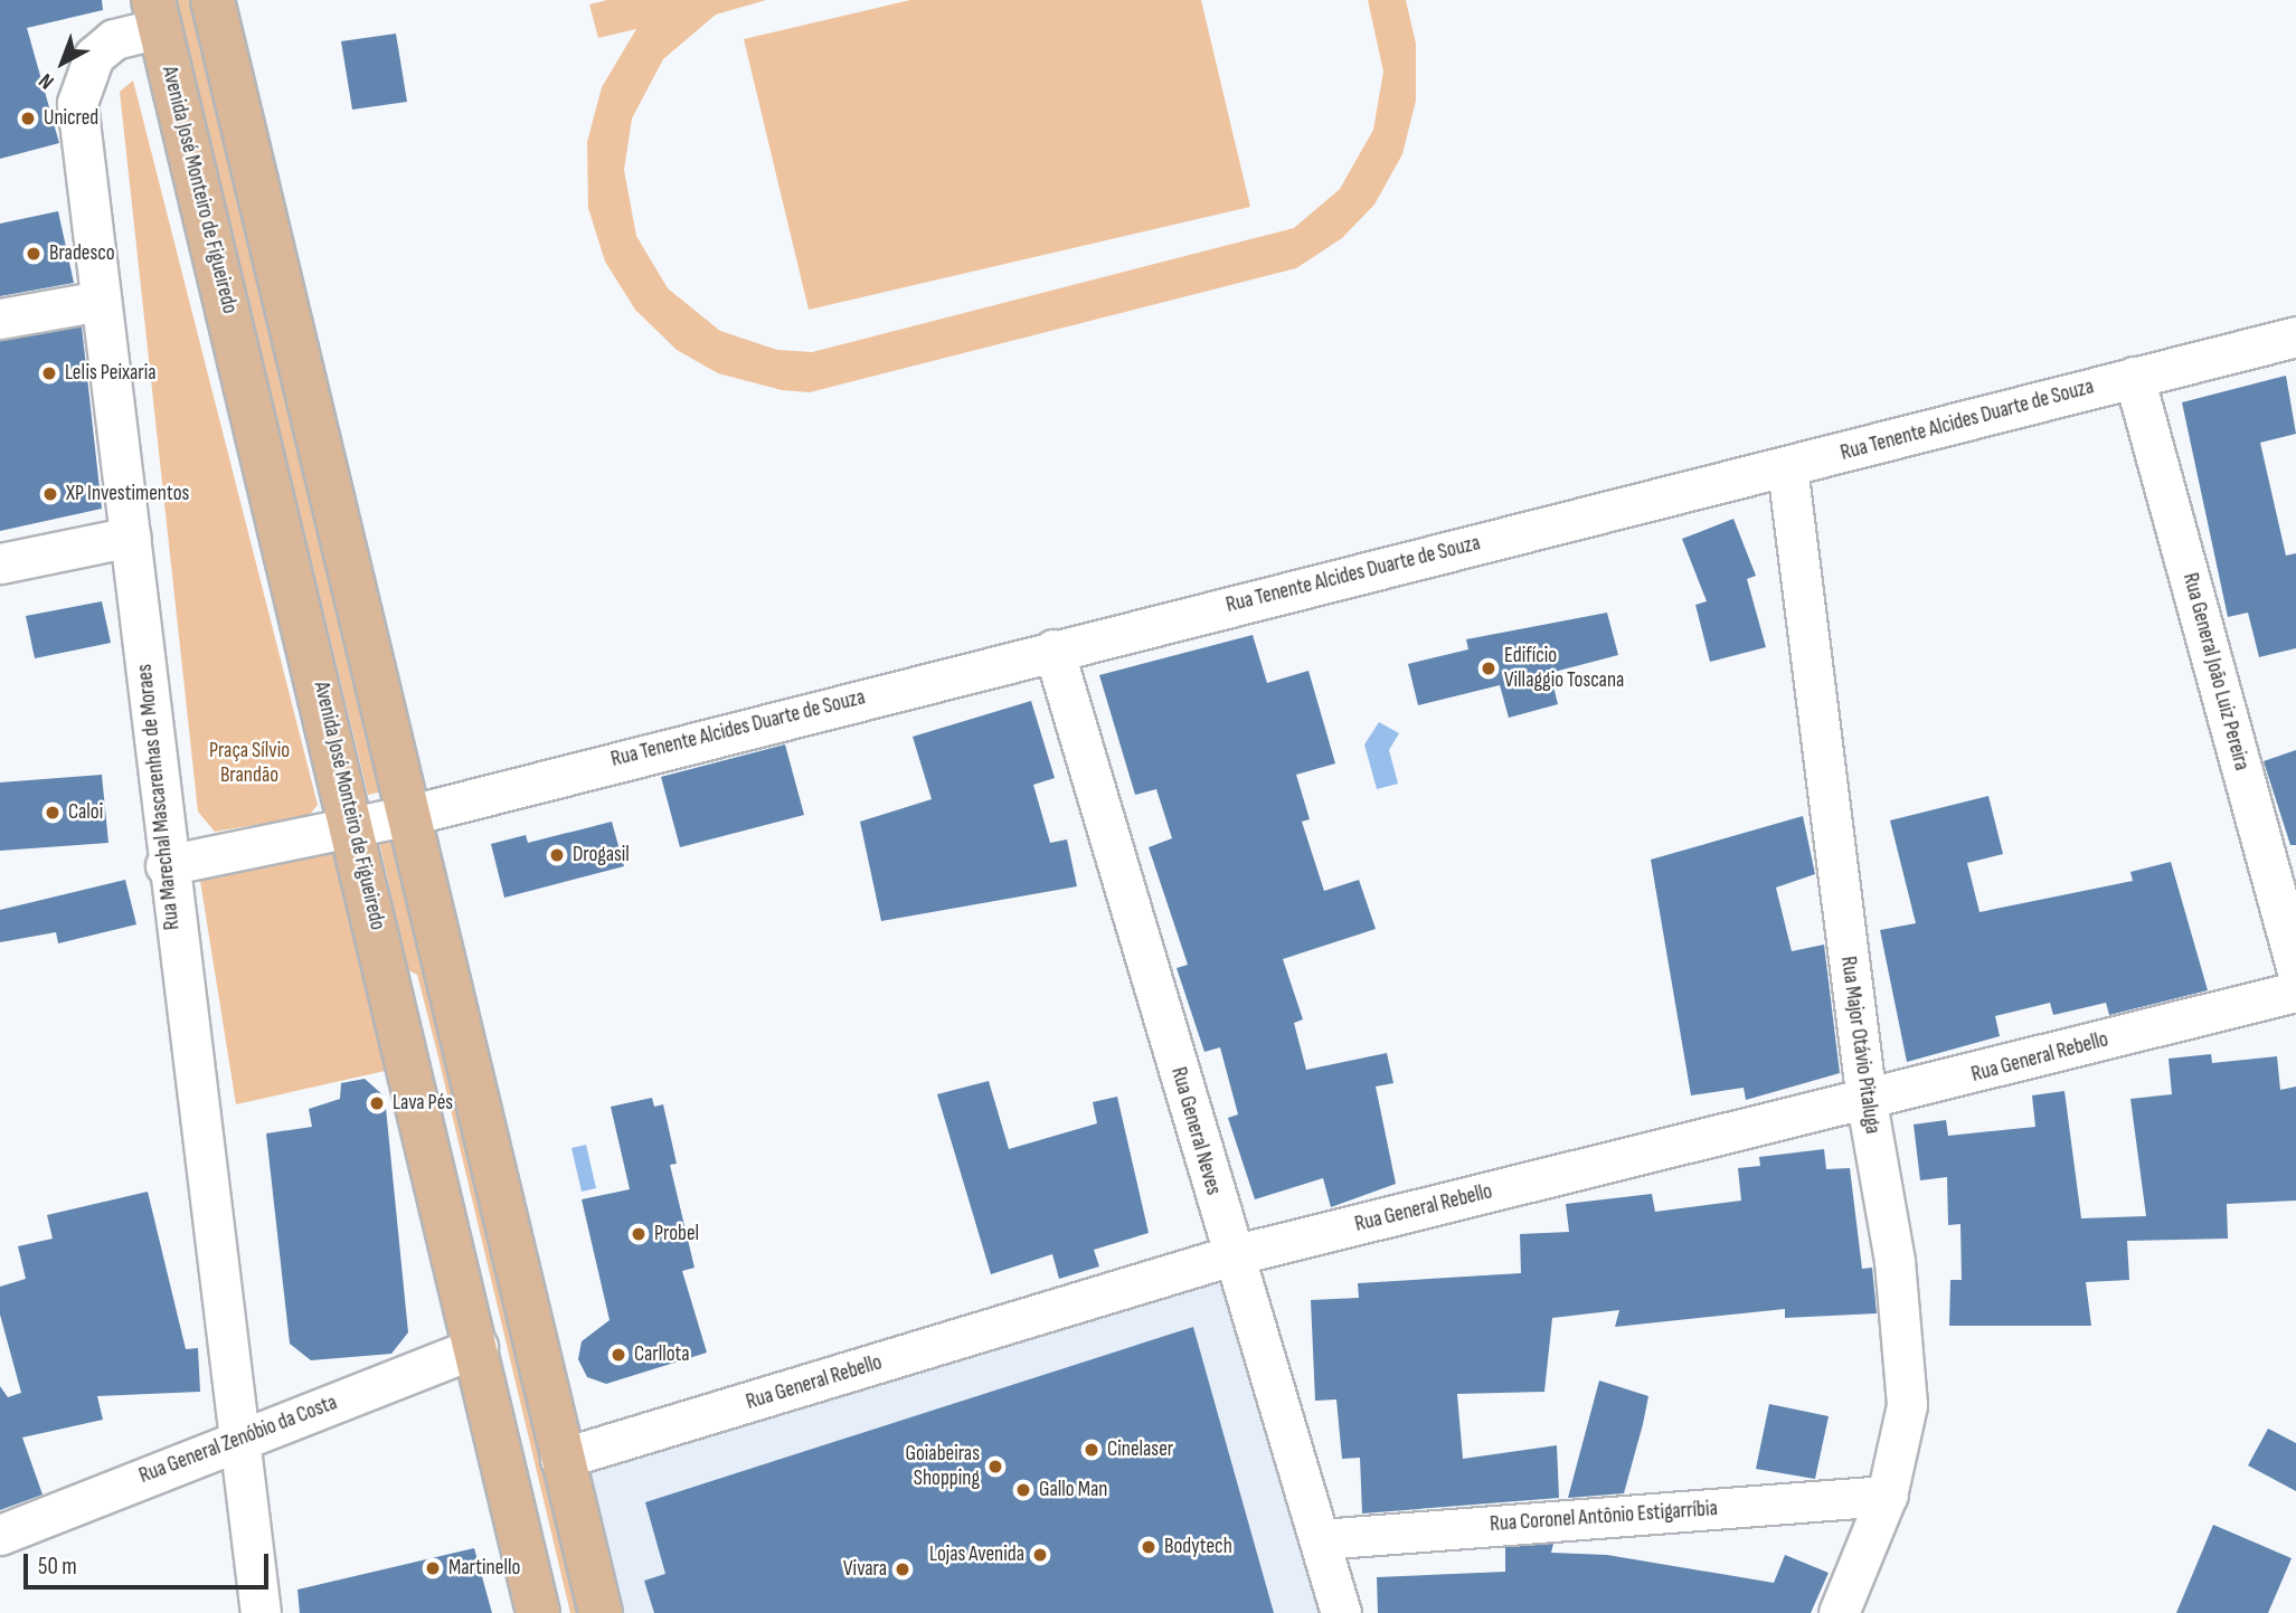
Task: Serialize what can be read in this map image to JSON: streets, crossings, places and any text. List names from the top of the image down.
{
  "streets": {
    "main road": ["Avenida José Monteiro de Figueiredo"],
    "street": [
      "Rua Tenente Alcides Duarte de Souza",
      "Rua General João Luiz Pereira",
      "Rua Marechal Mascarenhas de Moraes",
      "Rua Major Otávio Pitaluga",
      "Rua General Rebello",
      "Rua General Neves",
      "Rua General Zenóbio da Costa",
      "Rua Coronel Antônio Estigarríbia"
    ]
  },
  "crossings": [
    ["Avenida José Monteiro de Figueiredo", "Rua Tenente Alcides Duarte de Souza"],
    ["Avenida José Monteiro de Figueiredo", "Rua Marechal Mascarenhas de Moraes"],
    ["Avenida José Monteiro de Figueiredo", "Rua General Zenóbio da Costa"],
    ["Rua Tenente Alcides Duarte de Souza", "Rua General João Luiz Pereira"],
    ["Rua Tenente Alcides Duarte de Souza", "Rua Marechal Mascarenhas de Moraes"],
    ["Rua Tenente Alcides Duarte de Souza", "Rua Major Otávio Pitaluga"],
    ["Rua Tenente Alcides Duarte de Souza", "Rua General Neves"],
    ["Rua Marechal Mascarenhas de Moraes", "Rua General Zenóbio da Costa"],
    ["Rua Major Otávio Pitaluga", "Rua General Rebello"],
    ["Rua Major Otávio Pitaluga", "Rua Coronel Antônio Estigarríbia"],
    ["Rua General Rebello", "Rua General Neves"],
    ["Rua General Neves", "Rua Coronel Antônio Estigarríbia"]
  ],
  "parks": ["Praça Sílvio Brandão"],
  "places": [
    "Unicred",
    "Bradesco",
    "Lelis Peixaria",
    "XP Investimentos",
    "Edifício Villaggio Toscana",
    "Caloi",
    "Drogasil",
    "Lava Pés",
    "Probel",
    "Carllota",
    "Cinelaser",
    "Goiabeiras Shopping",
    "Gallo Man",
    "Bodytech",
    "Lojas Avenida",
    "Martinello",
    "Vivara"
  ],
  "scale_bar": "50 m",
  "north": "bottom left"
}
